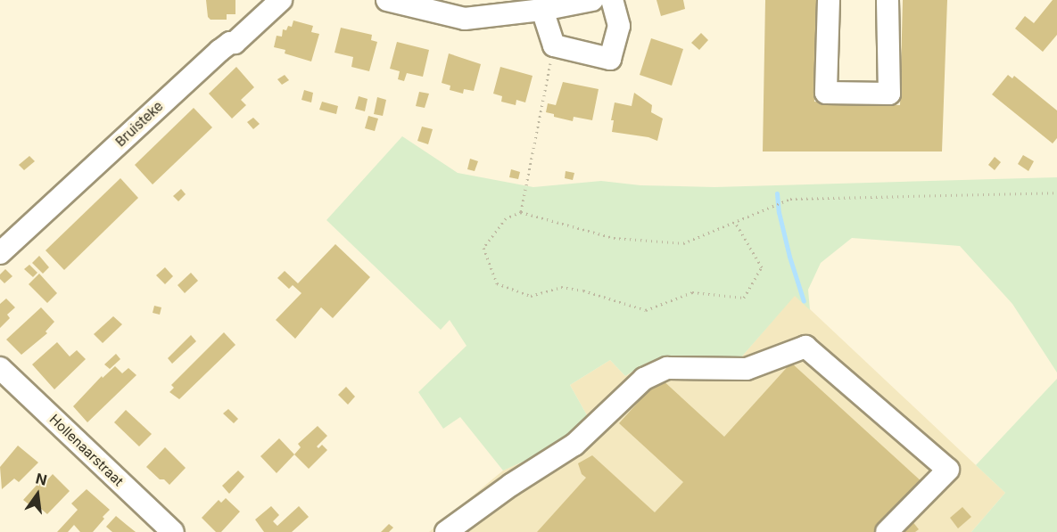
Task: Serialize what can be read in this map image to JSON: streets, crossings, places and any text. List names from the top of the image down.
{
  "streets": {
    "street": ["Bruisteke", "Hollenaarstraat"]
  },
  "north": "top"
}
